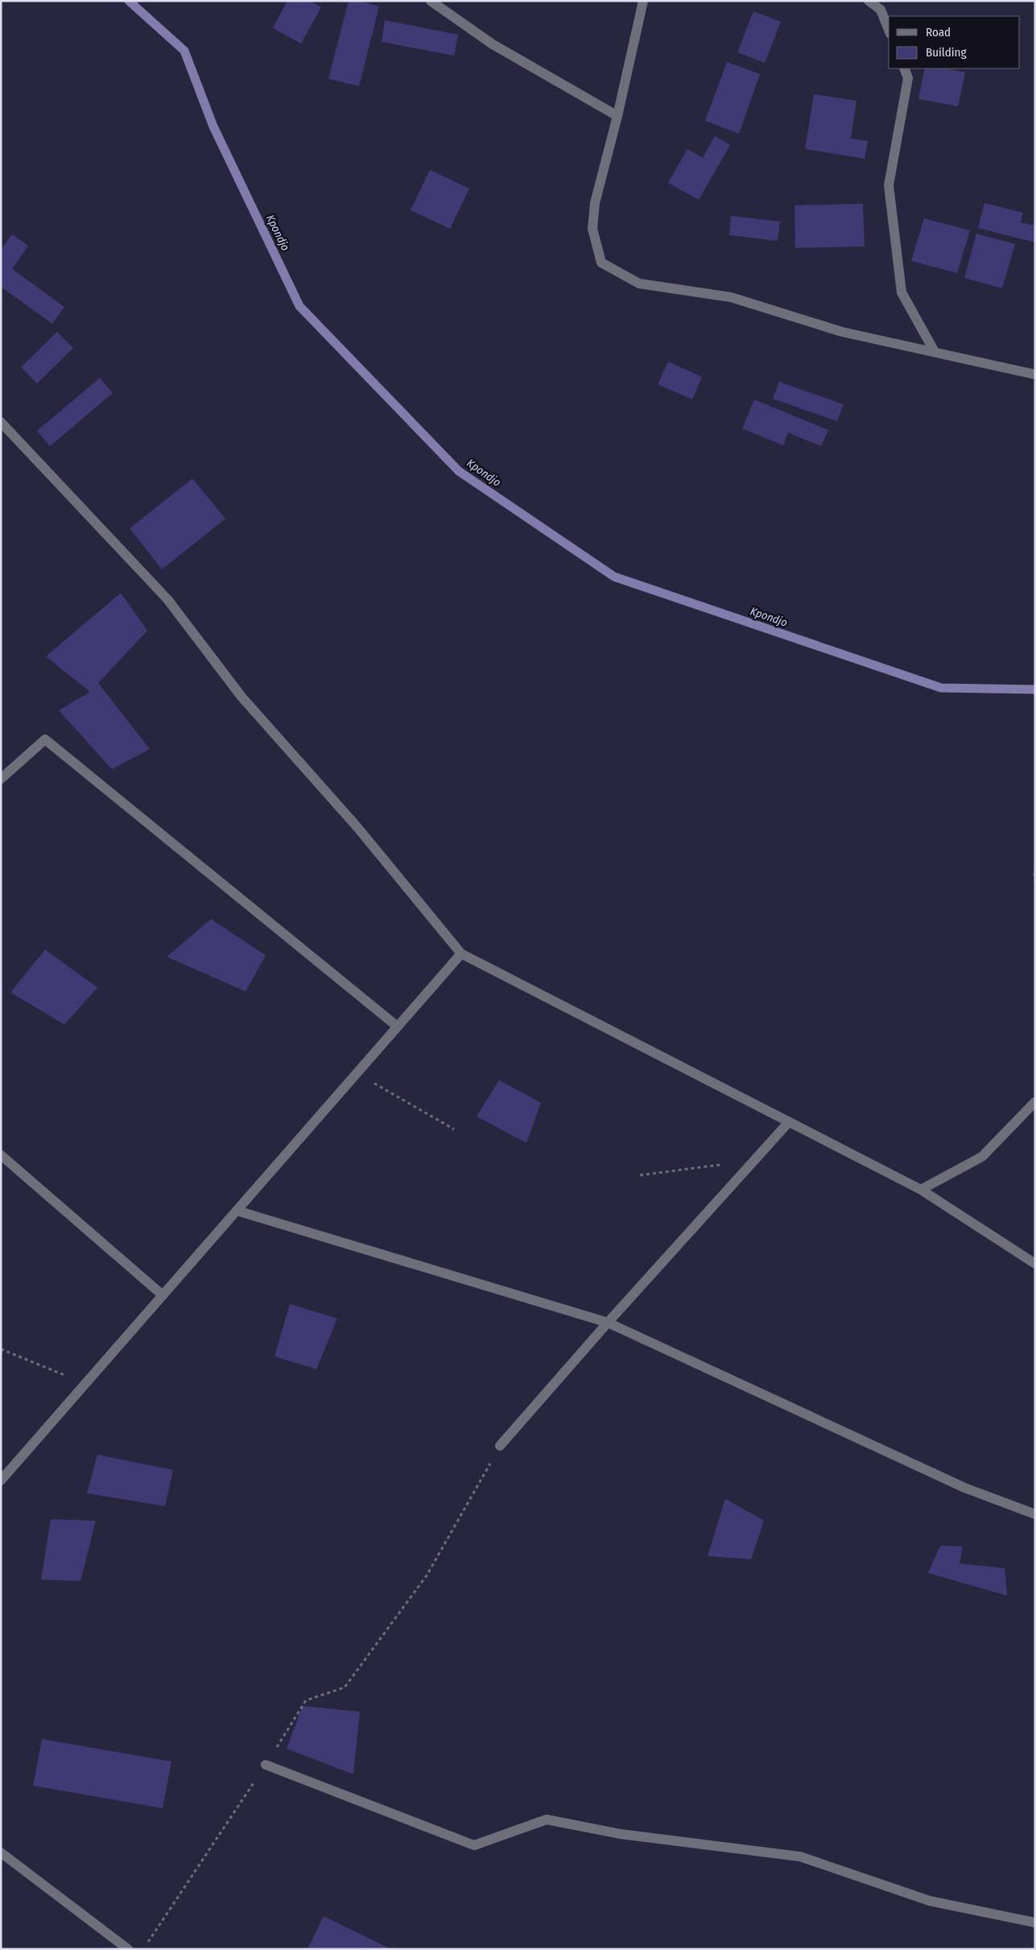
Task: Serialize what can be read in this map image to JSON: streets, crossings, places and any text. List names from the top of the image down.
{
  "water": ["Kpondjo"],
  "legend": ["Road", "Building"]
}
